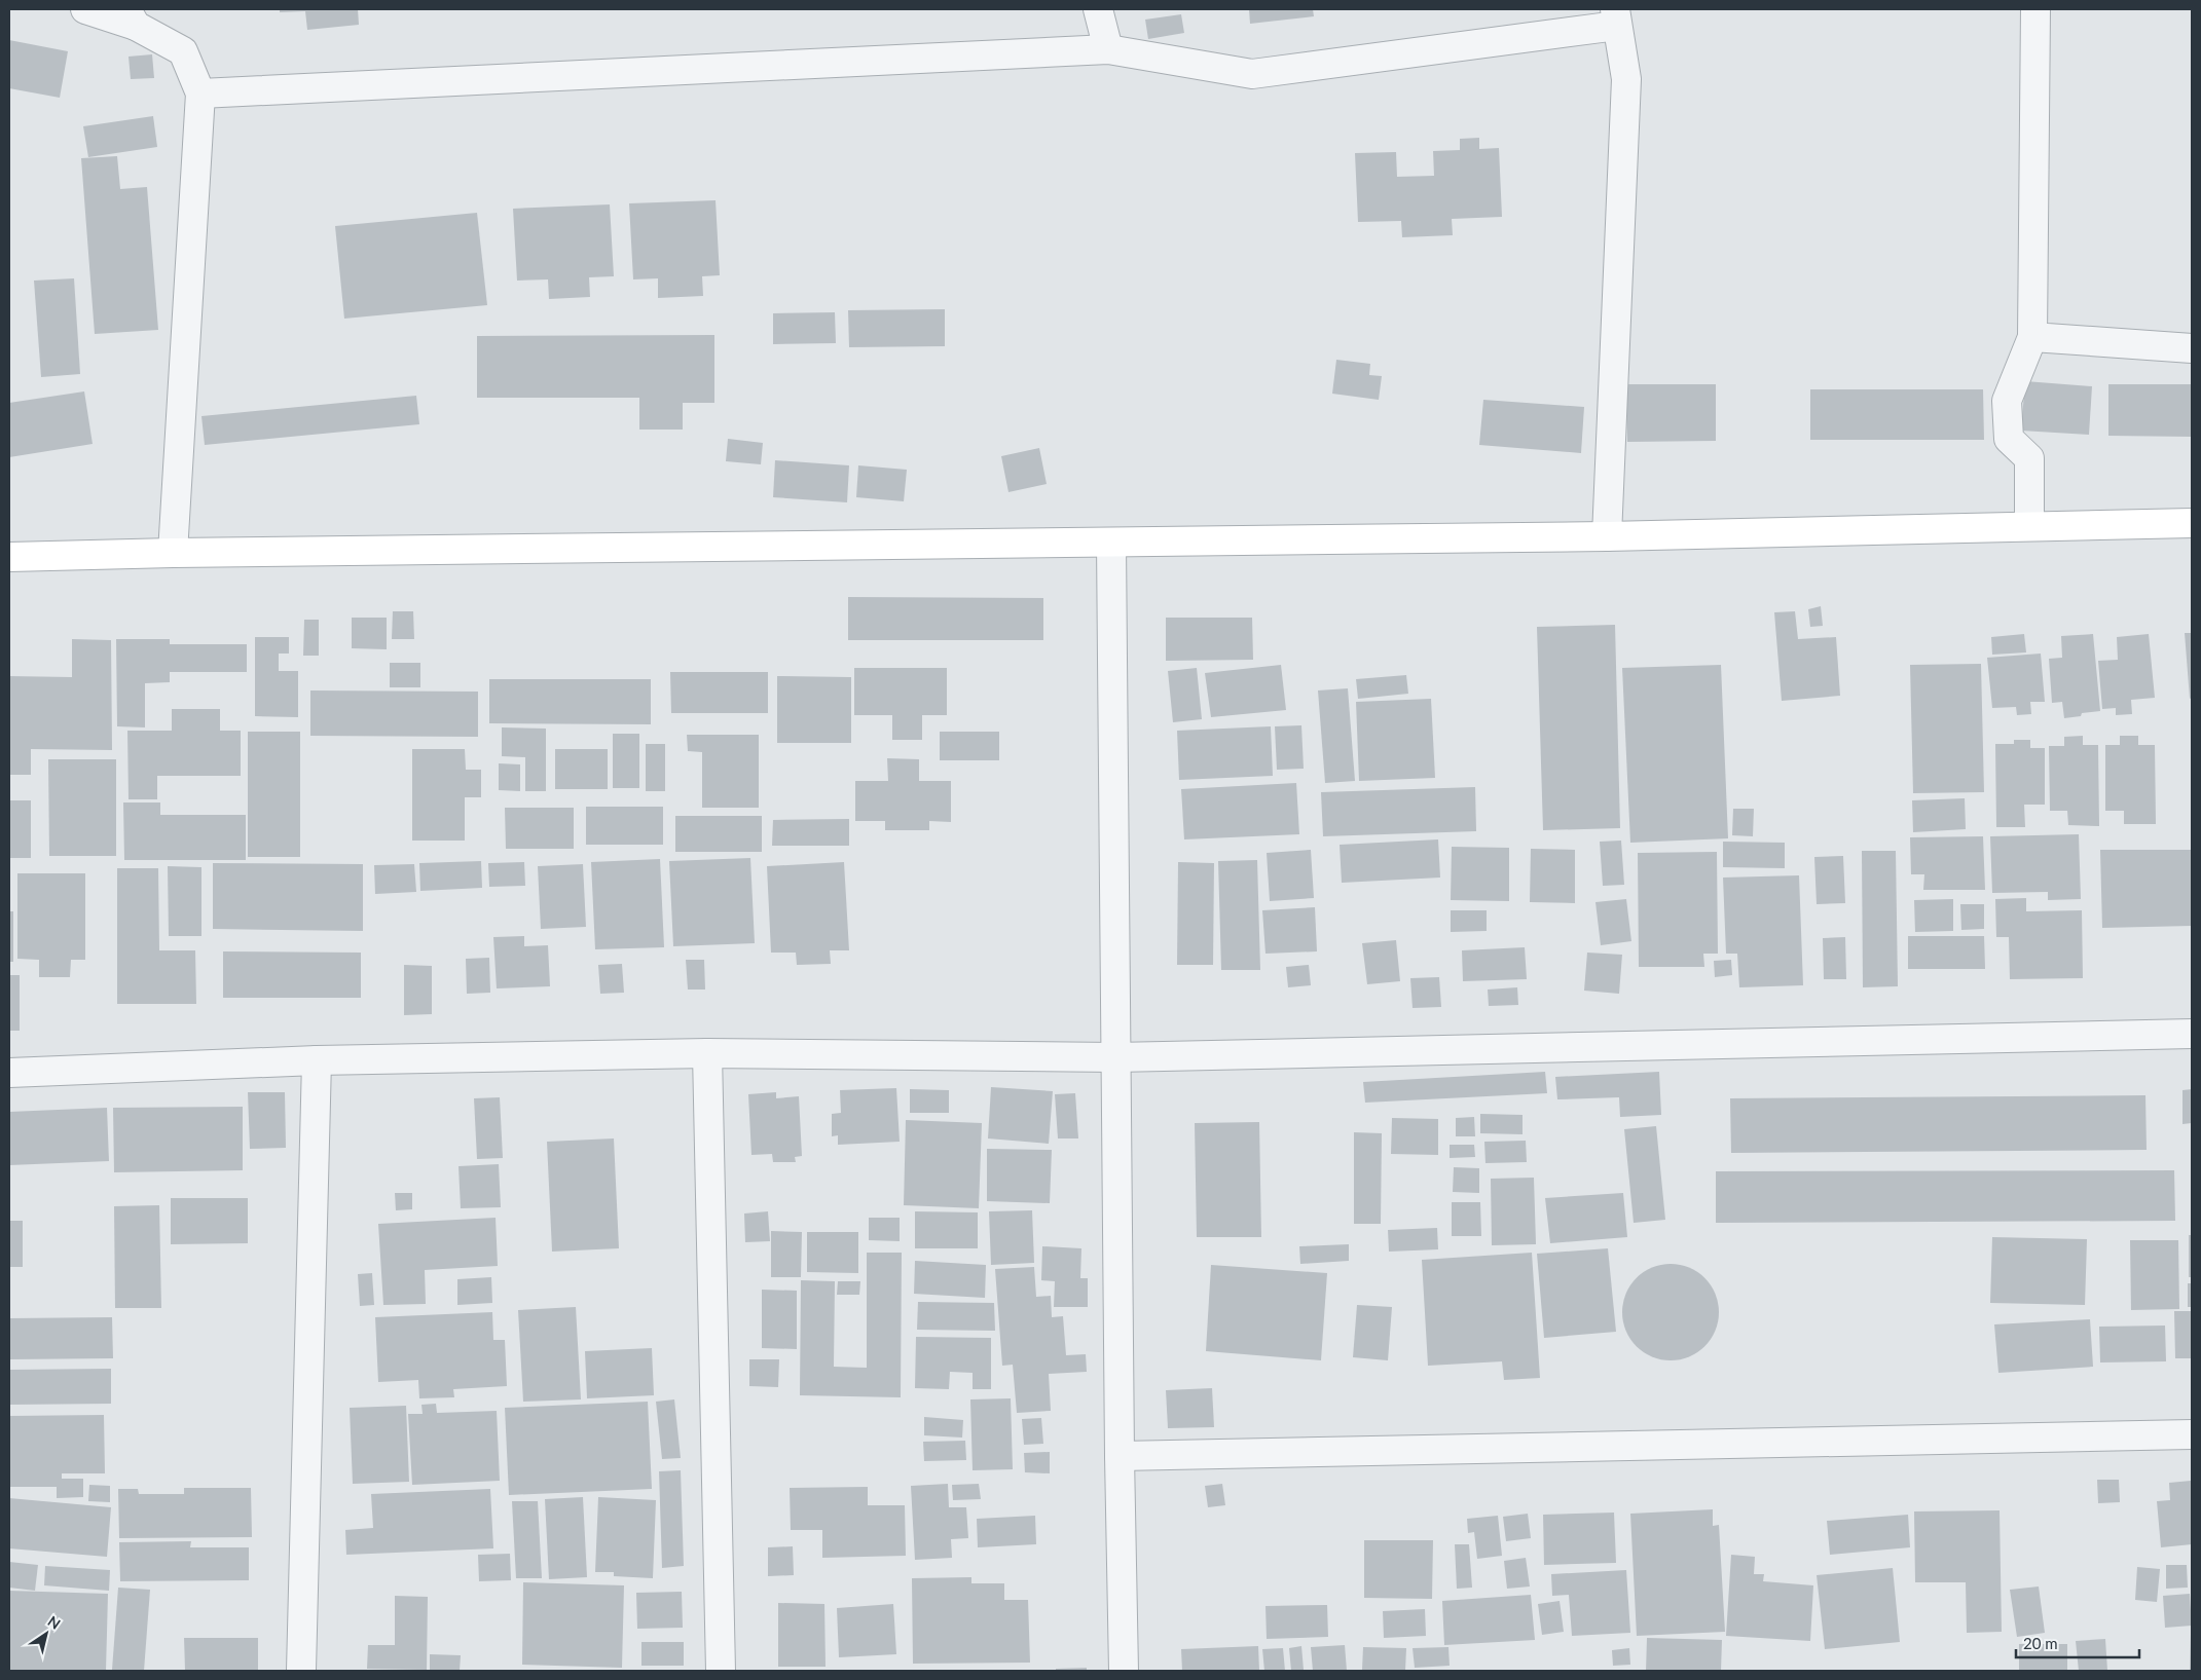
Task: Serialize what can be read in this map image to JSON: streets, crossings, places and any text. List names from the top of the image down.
{
  "scale_bar": "20 m",
  "north": "top right"
}
